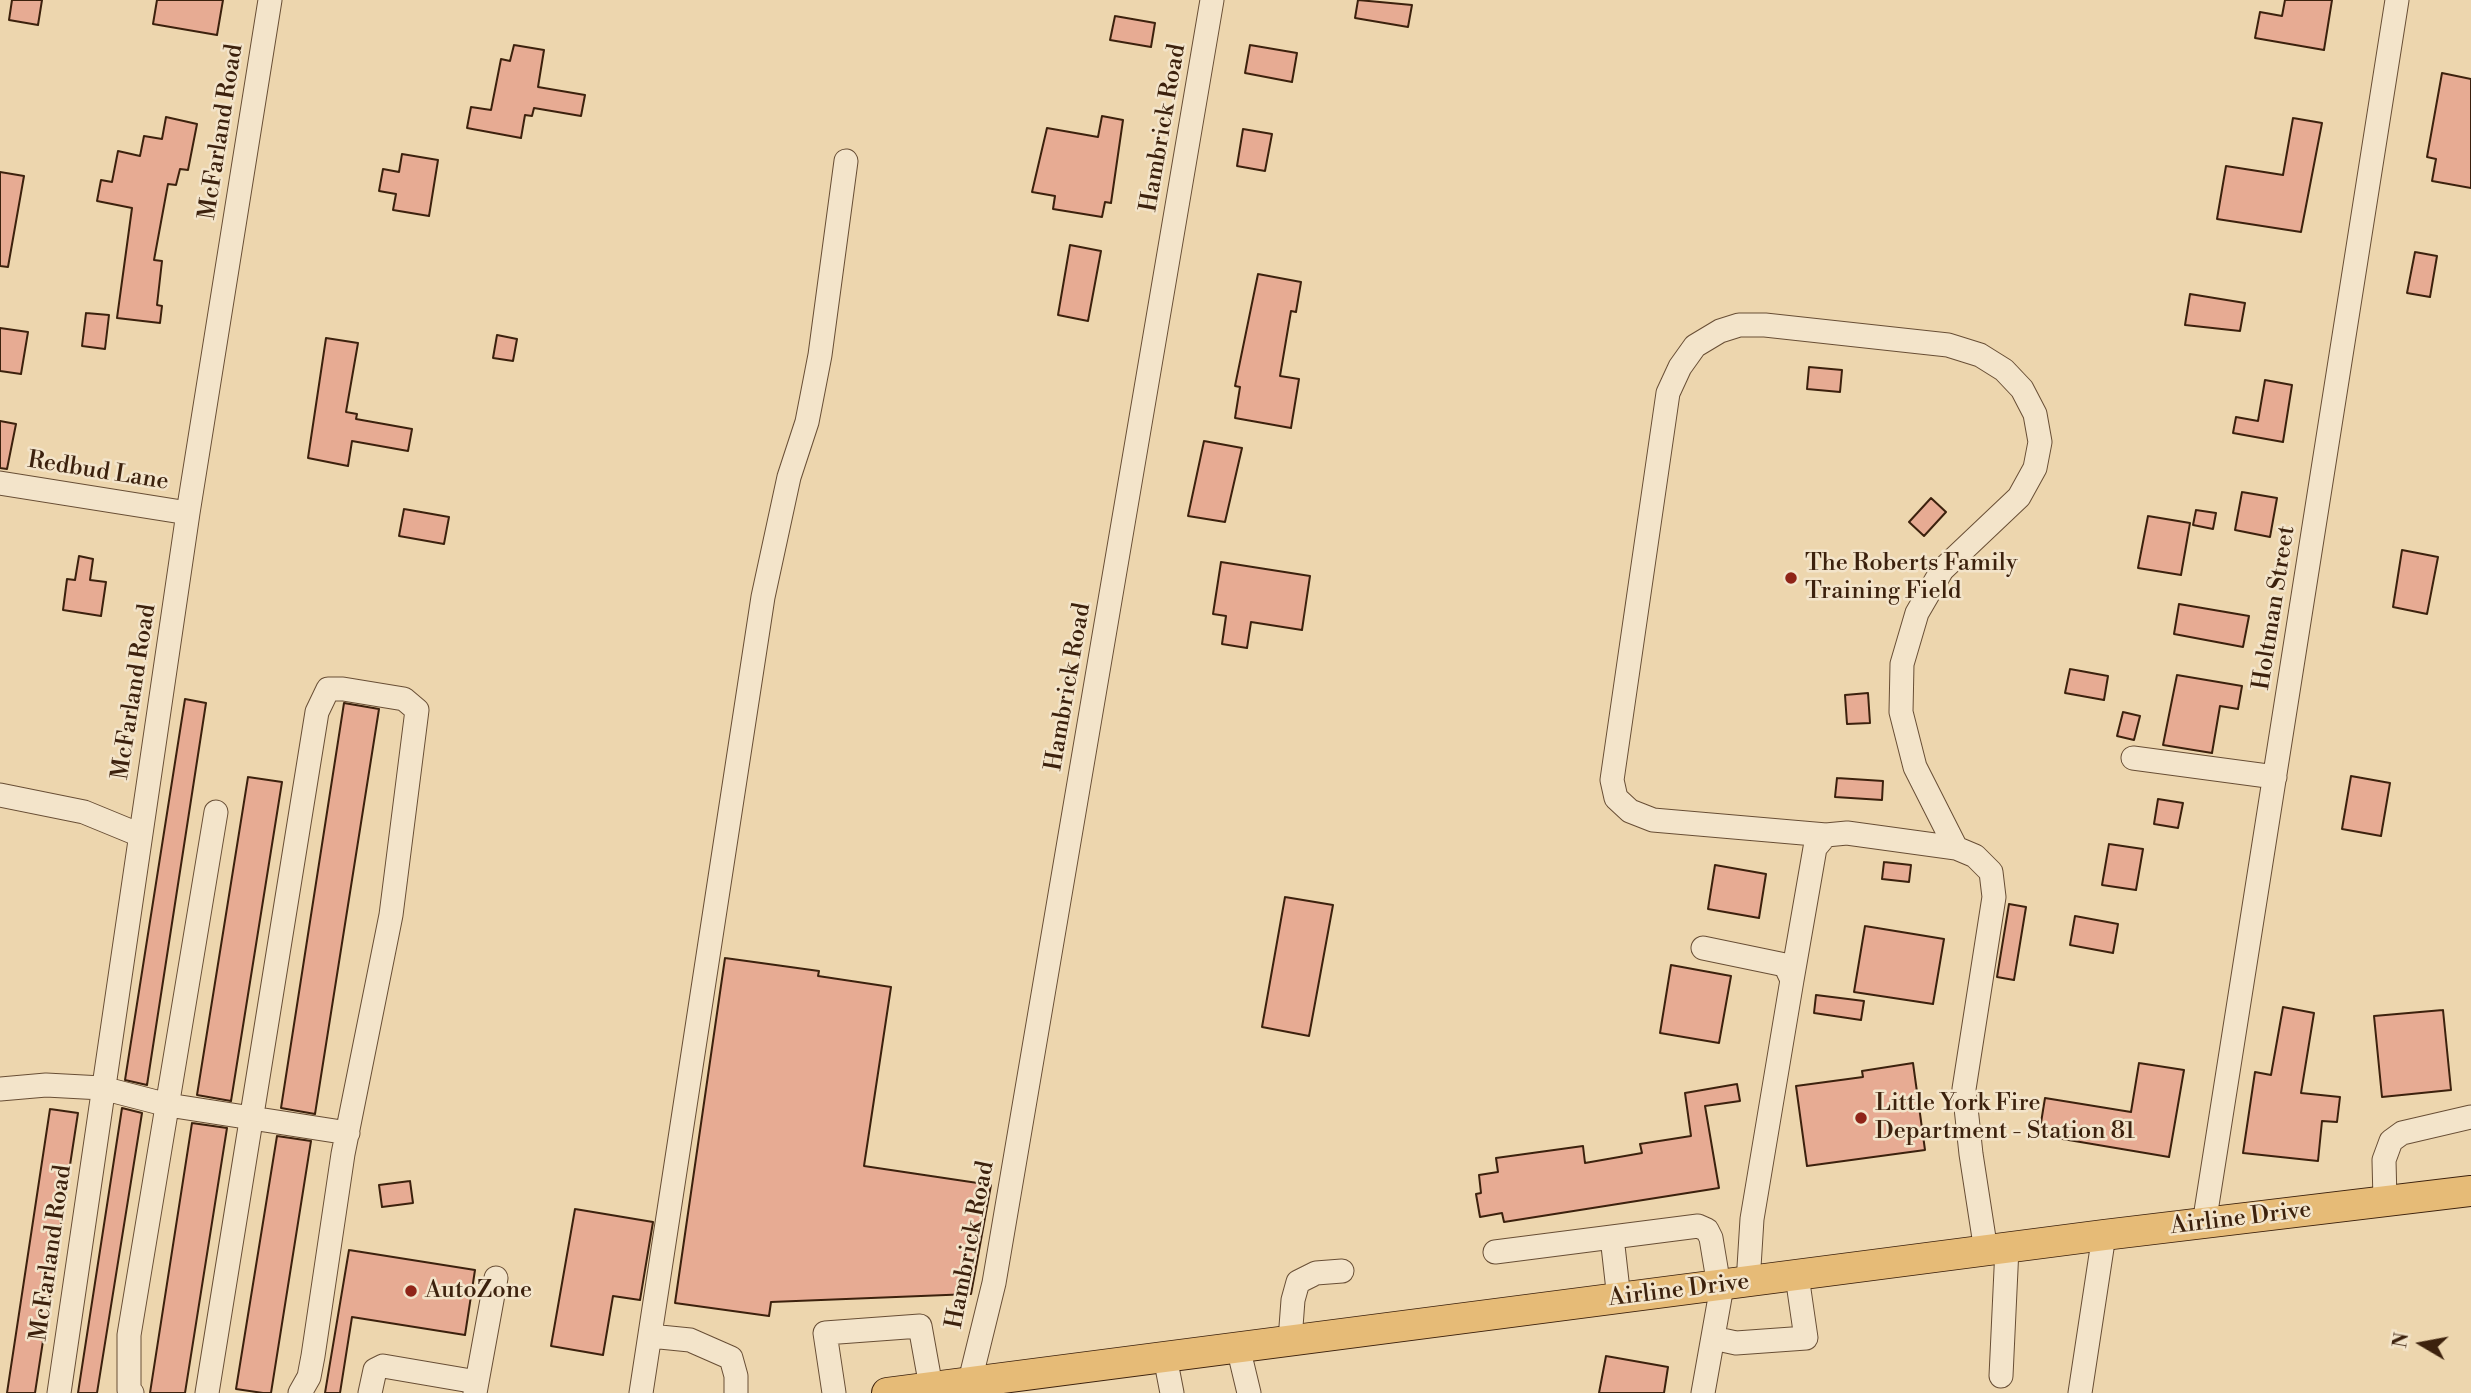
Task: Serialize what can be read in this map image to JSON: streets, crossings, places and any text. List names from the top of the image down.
{
  "streets": {
    "main road": ["Airline Drive"],
    "street": [
      "Hambrick Road",
      "McFarland Road",
      "Redbud Lane",
      "Holtman Street"
    ]
  },
  "crossings": [
    ["Hambrick Road", "Airline Drive"],
    ["McFarland Road", "Redbud Lane"],
    ["Holtman Street", "Airline Drive"]
  ],
  "places": ["The Roberts Family Training Field", "Little York Fire Department - Station 81", "AutoZone"],
  "north": "left"
}
